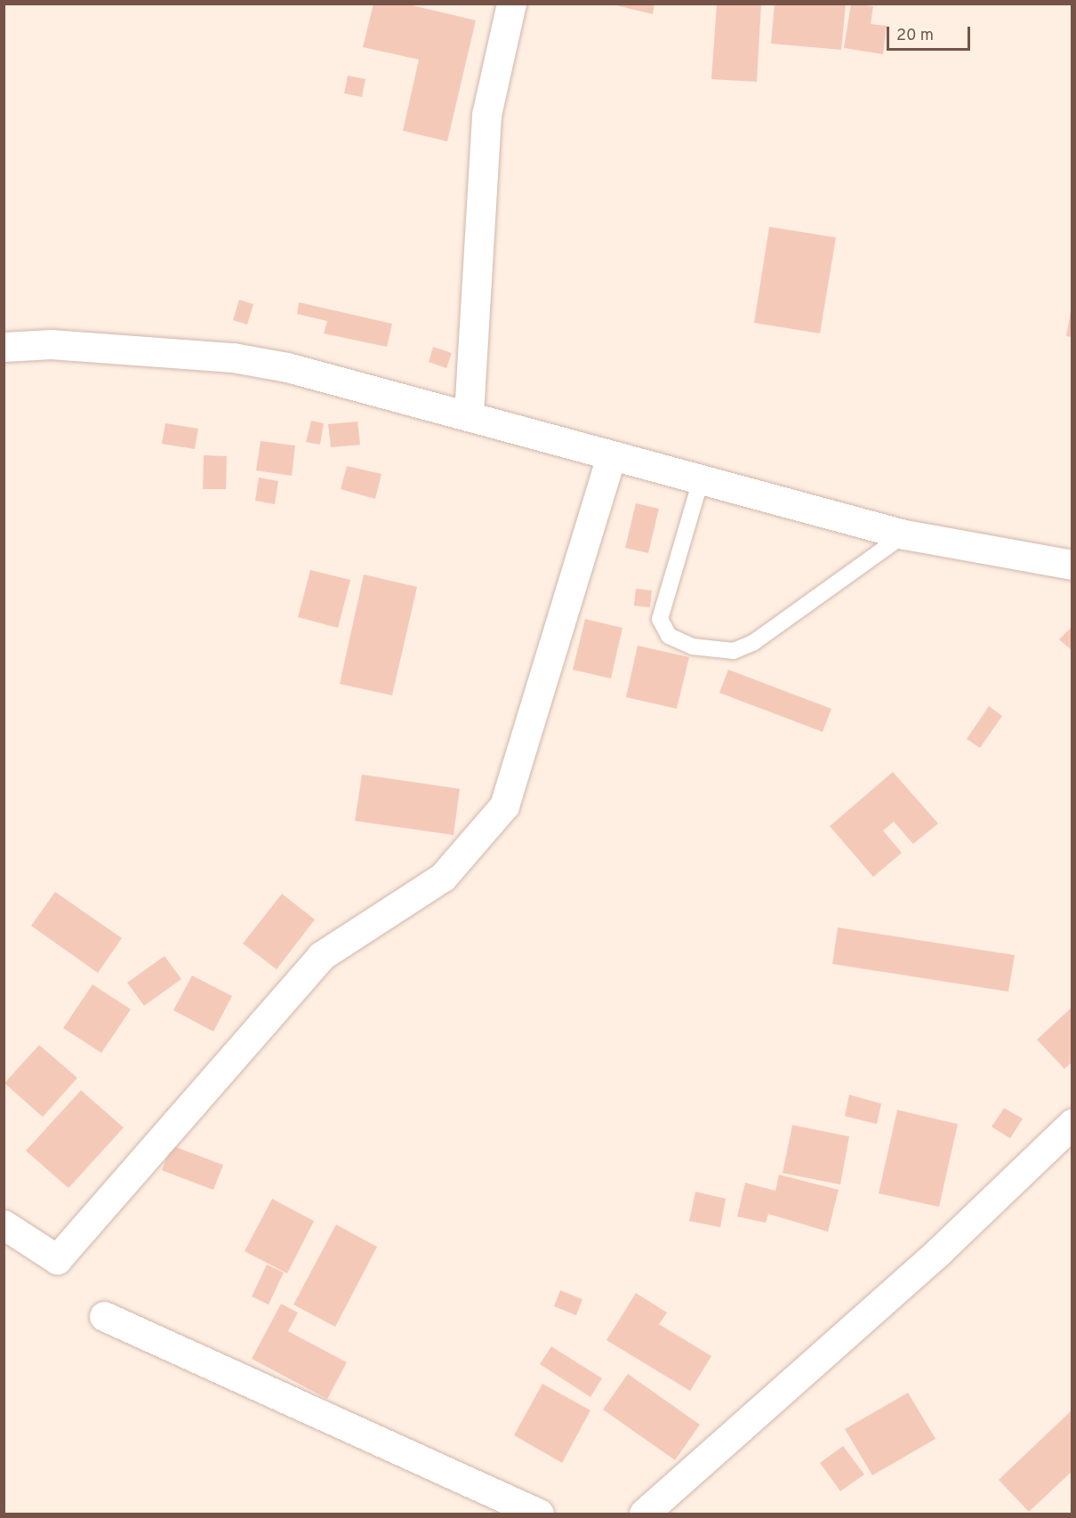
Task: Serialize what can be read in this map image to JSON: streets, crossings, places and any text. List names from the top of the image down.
{
  "scale_bar": "20 m"
}
